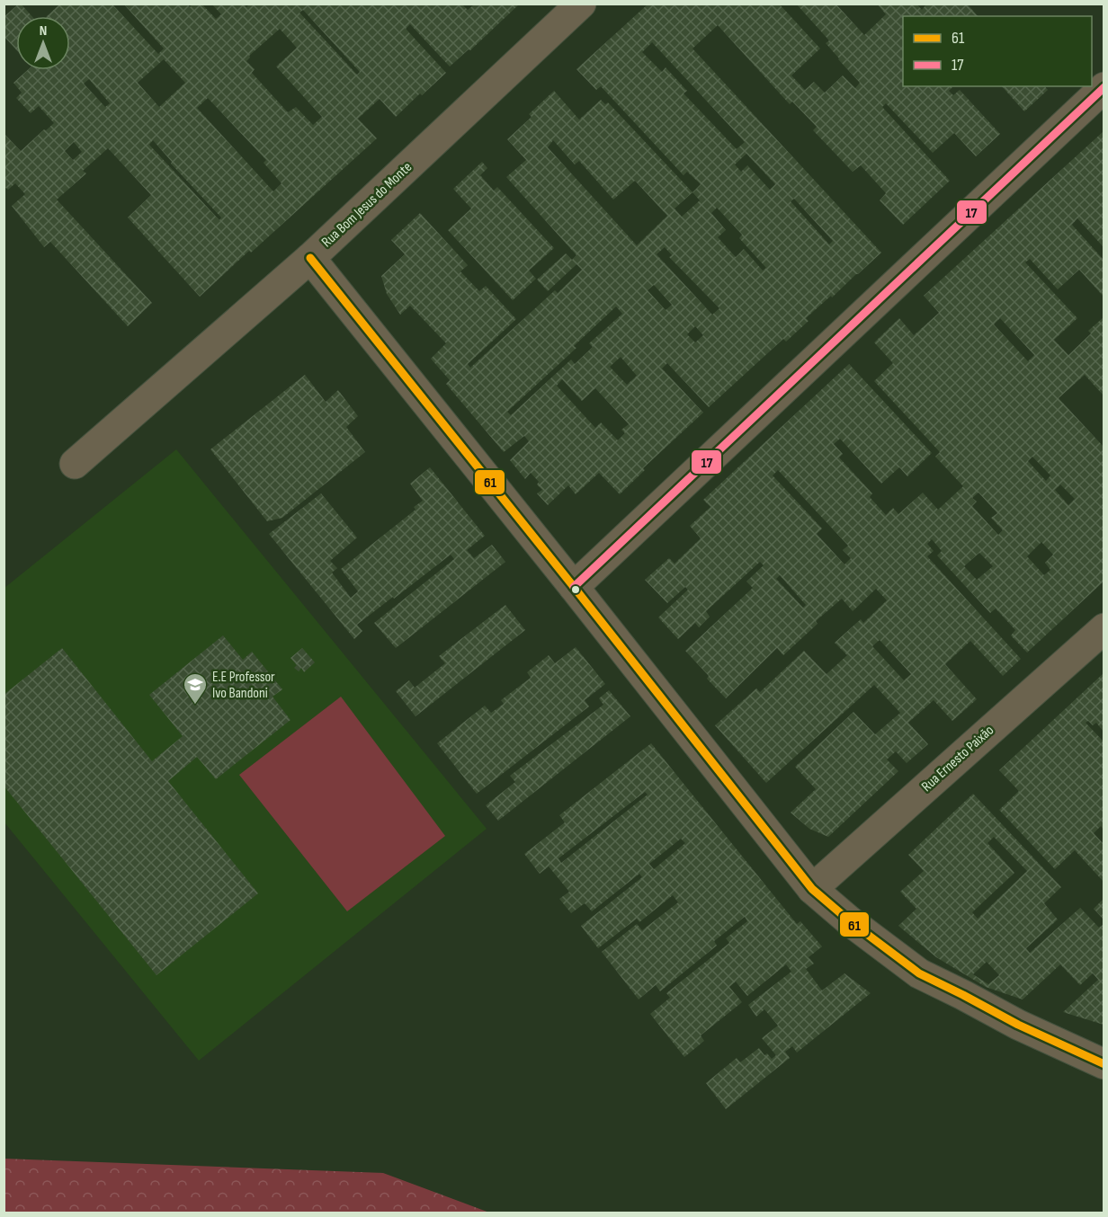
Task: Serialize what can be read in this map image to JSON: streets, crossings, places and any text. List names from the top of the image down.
{
  "streets": {
    "street": ["Rua Bom Jesus do Monte", "Rua Ernesto Paixão"]
  },
  "places": {
    "school or university": ["E.E Professor Ivo Bandoni"]
  },
  "lines": ["transit line 17", "transit line 61"],
  "legend": ["61", "17"],
  "north": "top"
}
